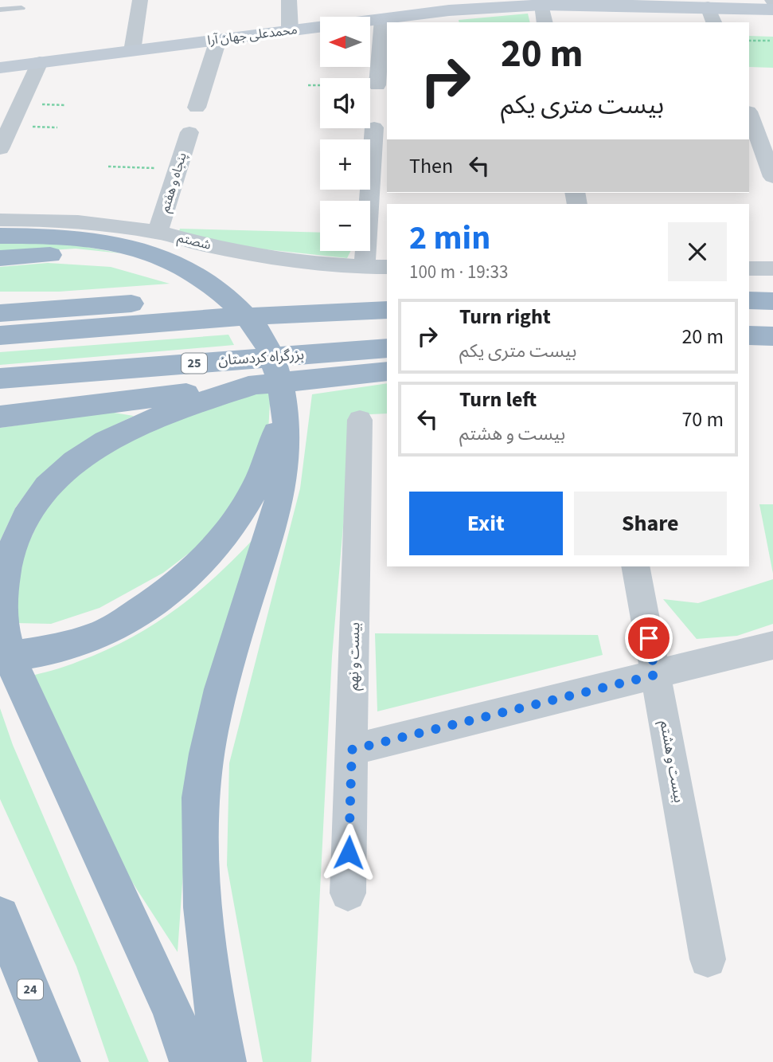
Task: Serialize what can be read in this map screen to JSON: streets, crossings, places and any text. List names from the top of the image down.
{
  "streets": {
    "highway": ["بزرگراه کردستان", "25", "24"],
    "main road": ["محمدعلی جهان آرا"],
    "street": [
      "پنجاه و هفتم",
      "شصتم",
      "بیست و نهم",
      "بیست و هشتم"
    ]
  },
  "crossings": [
    ["پنجاه و هفتم", "شصتم"]
  ],
  "north": "left",
  "page": {
    "map_buttons": ["+", "−"],
    "turn": ["20 m", "بیست متری یکم"],
    "then": "Then",
    "heading": ["2 min", "100 m · 19:33"],
    "list": [
      {
        "name": "Turn right",
        "note": "بیست متری یکم",
        "value": "20 m"
      },
      {
        "name": "Turn left",
        "note": "بیست و هشتم",
        "value": "70 m"
      }
    ],
    "buttons": ["Exit", "Share"]
  }
}
